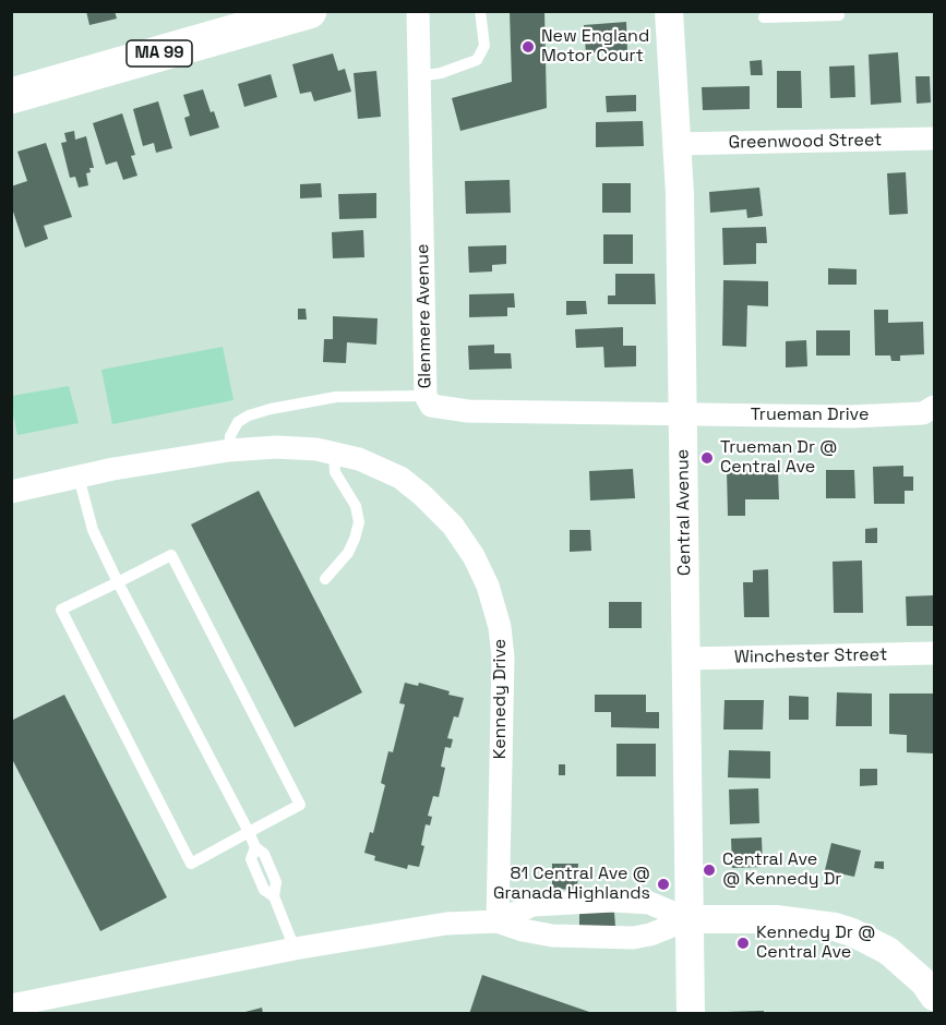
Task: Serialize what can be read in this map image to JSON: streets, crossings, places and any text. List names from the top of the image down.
{
  "streets": {
    "main road": ["MA 99"],
    "street": [
      "Greenwood Street",
      "Glenmere Avenue",
      "Trueman Drive",
      "Central Avenue",
      "Winchester Street",
      "Kennedy Drive"
    ]
  },
  "crossings": [
    ["Greenwood Street", "Central Avenue"],
    ["Glenmere Avenue", "Trueman Drive"],
    ["Glenmere Avenue", "Central Avenue"],
    ["Trueman Drive", "Central Avenue"],
    ["Central Avenue", "Winchester Street"]
  ],
  "places": [
    "New England Motor Court",
    "Trueman Dr @ Central Ave",
    "Central Ave @ Kennedy Dr",
    "81 Central Ave @ Granada Highlands",
    "Kennedy Dr @ Central Ave"
  ]
}
